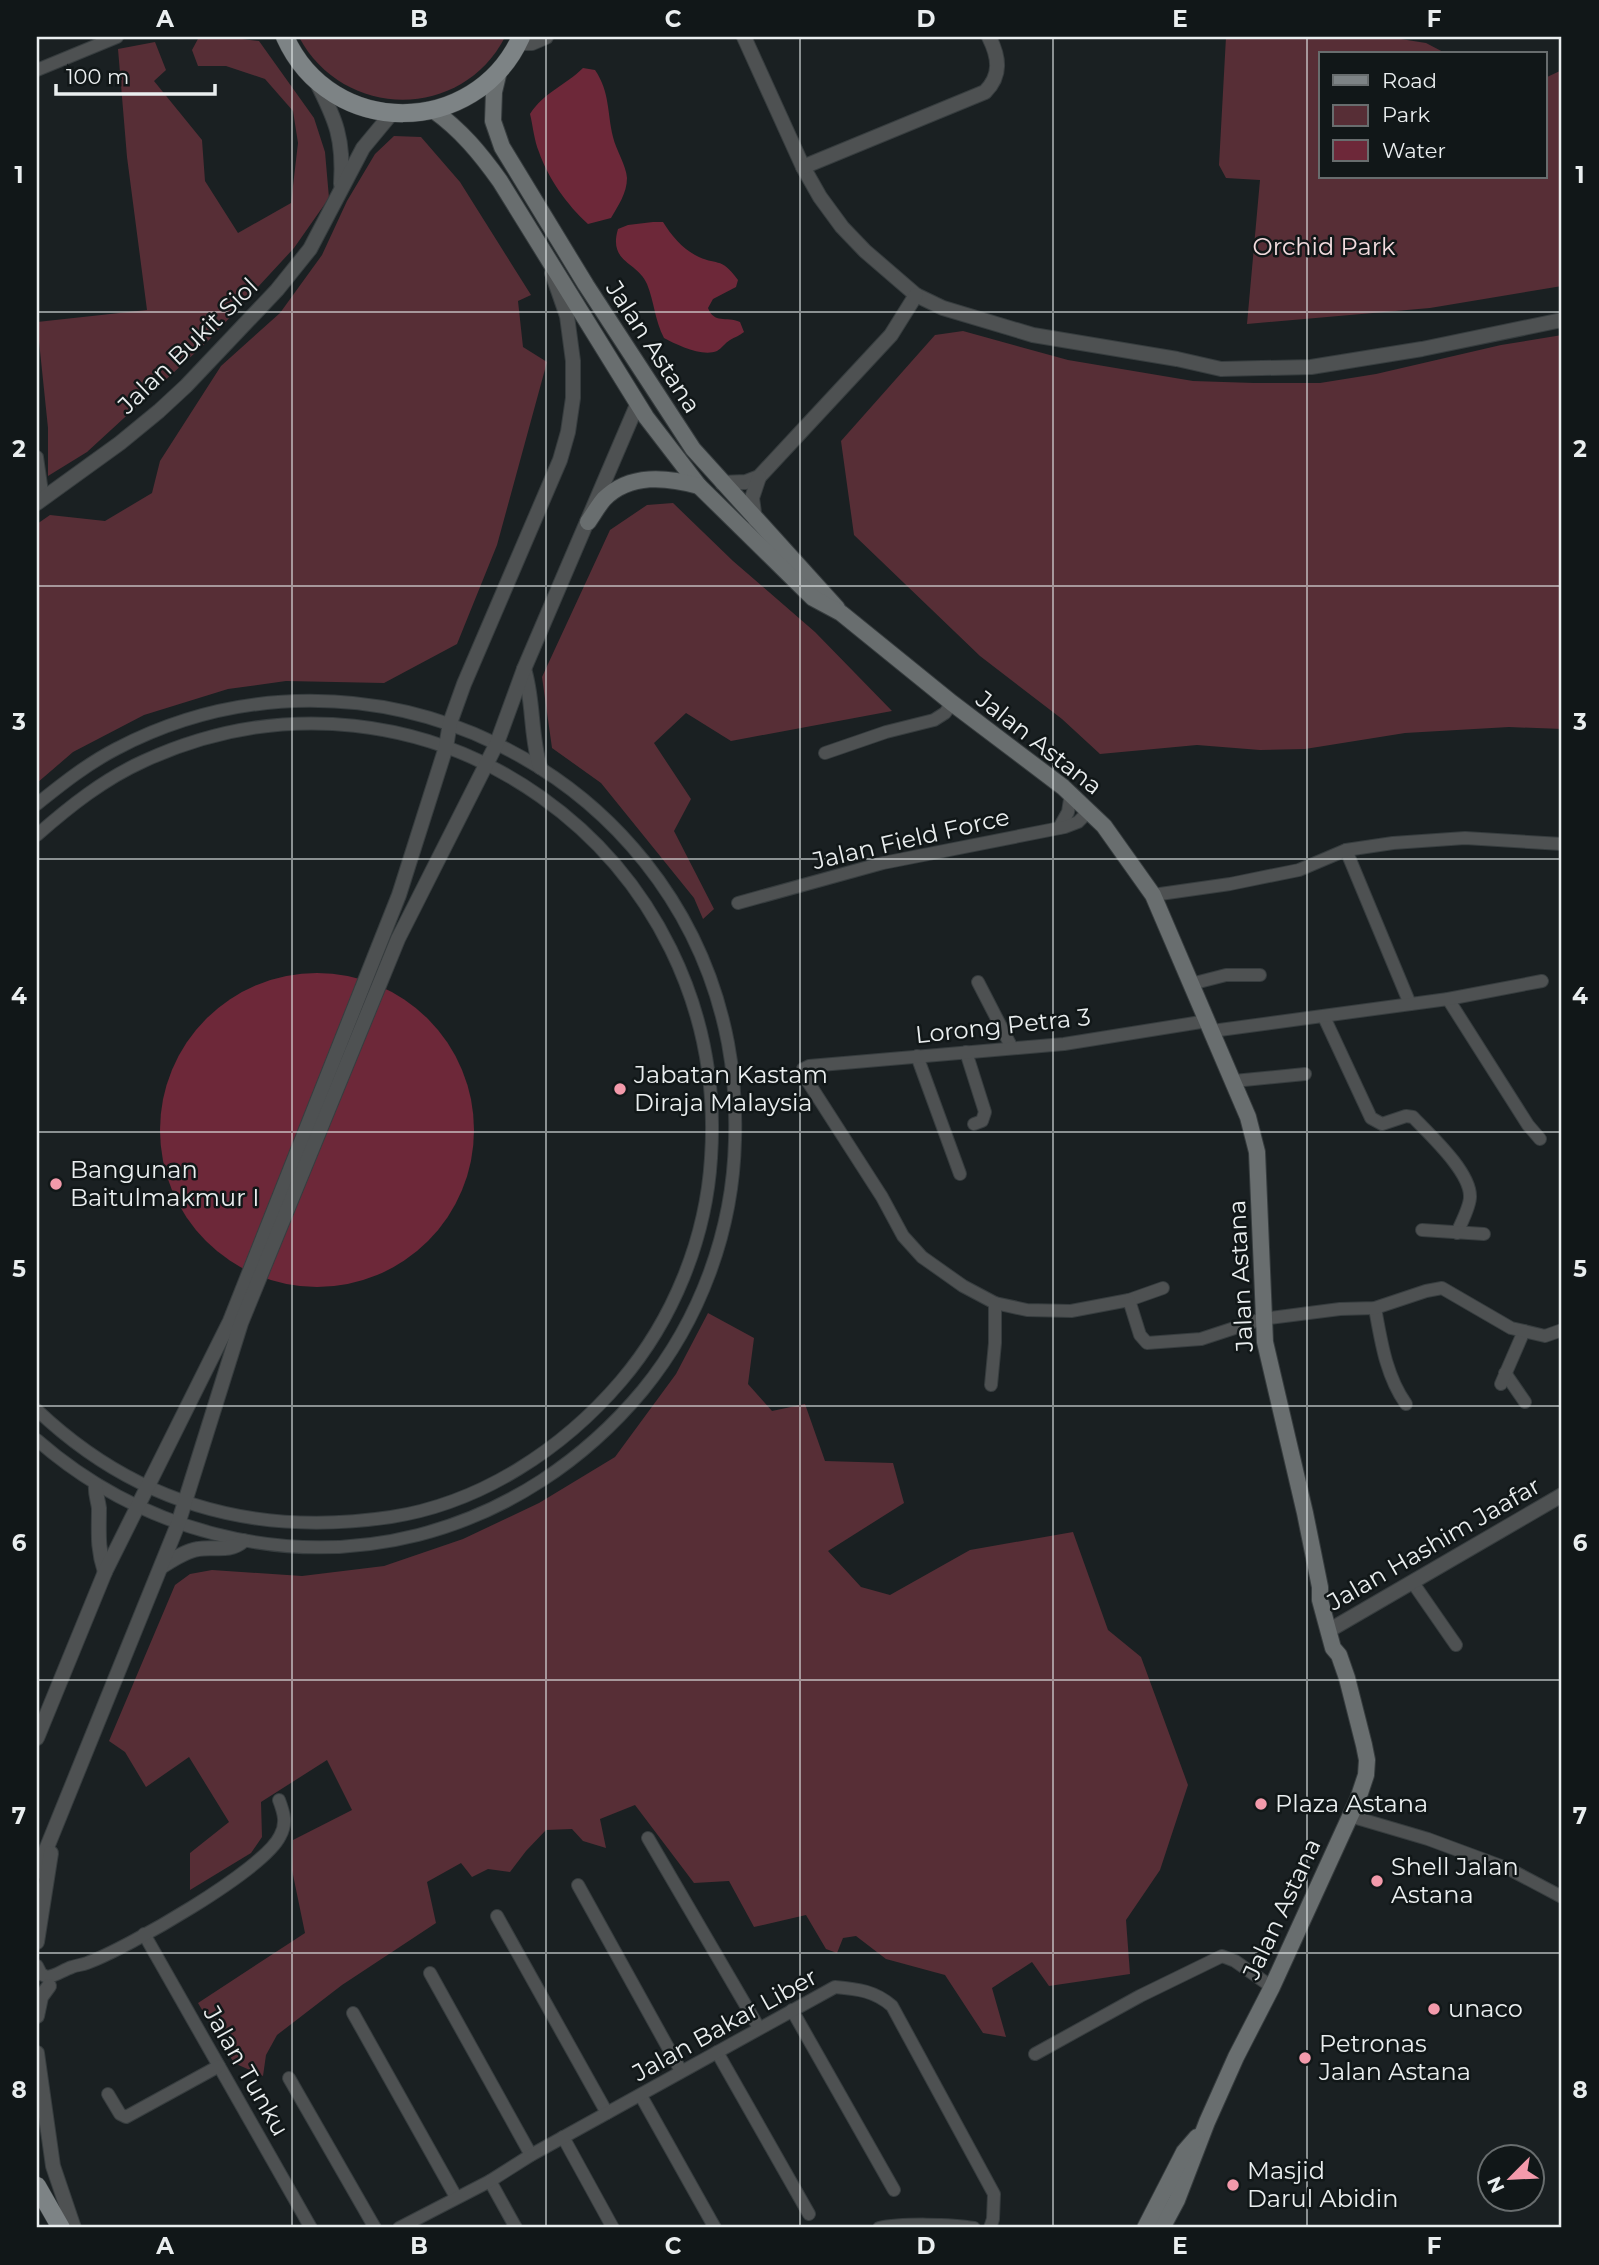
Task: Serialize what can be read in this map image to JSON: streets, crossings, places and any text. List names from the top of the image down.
{
  "streets": {
    "main road": ["Jalan Astana"],
    "street": [
      "Jalan Bukit Siol",
      "Jalan Field Force",
      "Lorong Petra 3",
      "Jalan Hashim Jaafar",
      "Jalan Bakar Liber",
      "Jalan Tunku"
    ]
  },
  "crossings": [
    ["Jalan Astana", "Jalan Field Force"],
    ["Jalan Astana", "Lorong Petra 3"],
    ["Jalan Astana", "Jalan Hashim Jaafar"]
  ],
  "parks": ["Orchid Park"],
  "places": [
    "Jabatan Kastam Diraja Malaysia",
    "Bangunan Baitulmakmur I",
    "Plaza Astana",
    "Shell Jalan Astana",
    "unaco",
    "Petronas Jalan Astana",
    "Masjid Darul Abidin"
  ],
  "legend": ["Road", "Park", "Water"],
  "scale_bar": "100 m",
  "north": "bottom left",
  "grid": {
    "columns": [
      "A",
      "B",
      "C",
      "D",
      "E",
      "F"
    ],
    "rows": [
      "1",
      "2",
      "3",
      "4",
      "5",
      "6",
      "7",
      "8"
    ]
  }
}
